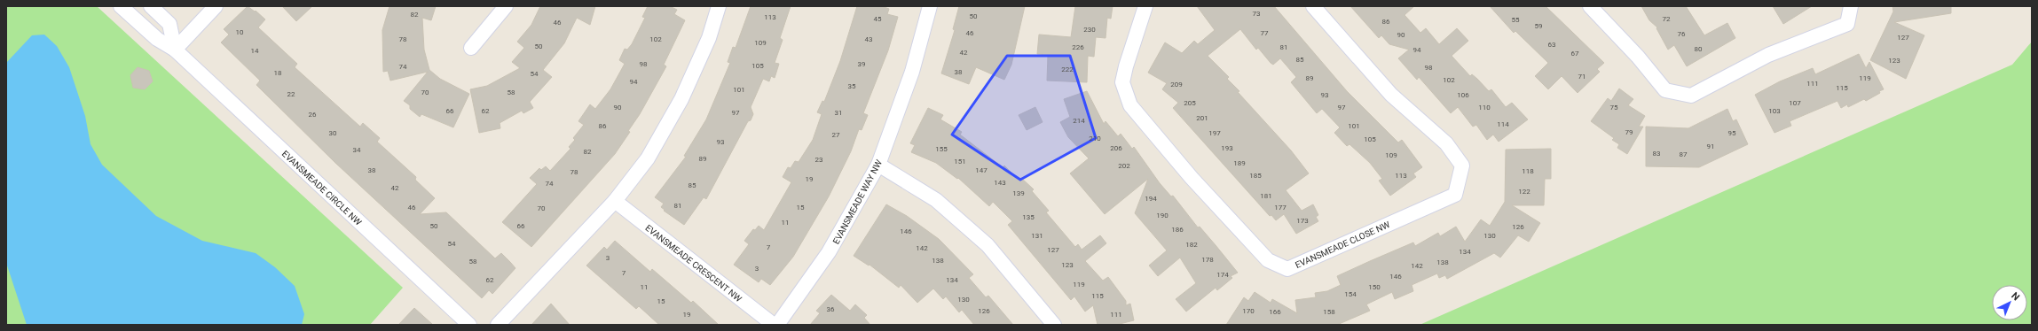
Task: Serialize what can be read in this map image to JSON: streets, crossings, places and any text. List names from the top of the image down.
{
  "streets": {
    "street": [
      "EVANSMEADE CIRCLE NW",
      "EVANSMEADE WAY NW",
      "EVANSMEADE CLOSE NW",
      "EVANSMEADE CRESCENT NW"
    ]
  },
  "house_numbers": [
    "73",
    "82",
    "50",
    "113",
    "45",
    "72",
    "55",
    "86",
    "46",
    "59",
    "230",
    "10",
    "46",
    "77",
    "76",
    "90",
    "127",
    "78",
    "102",
    "43",
    "109",
    "63",
    "50",
    "226",
    "81",
    "80",
    "94",
    "14",
    "42",
    "67",
    "85",
    "123",
    "98",
    "39",
    "105",
    "74",
    "98",
    "222",
    "38",
    "18",
    "54",
    "71",
    "89",
    "119",
    "102",
    "94",
    "111",
    "209",
    "35",
    "115",
    "101",
    "70",
    "58",
    "22",
    "93",
    "106",
    "205",
    "107",
    "90",
    "97",
    "110",
    "75",
    "66",
    "62",
    "103",
    "97",
    "31",
    "26",
    "201",
    "214",
    "114",
    "86",
    "101",
    "79",
    "30",
    "197",
    "95",
    "27",
    "210",
    "105",
    "93",
    "91",
    "206",
    "193",
    "155",
    "34",
    "82",
    "83",
    "87",
    "109",
    "89",
    "23",
    "151",
    "189",
    "202",
    "38",
    "147",
    "118",
    "78",
    "185",
    "113",
    "19",
    "143",
    "74",
    "85",
    "42",
    "122",
    "139",
    "181",
    "194",
    "81",
    "46",
    "15",
    "177",
    "70",
    "190",
    "135",
    "173",
    "11",
    "50",
    "66",
    "126",
    "186",
    "146",
    "131",
    "130",
    "54",
    "182",
    "7",
    "142",
    "127",
    "134",
    "3",
    "178",
    "138",
    "58",
    "138",
    "123",
    "142",
    "3",
    "7",
    "174",
    "146",
    "62",
    "134",
    "119",
    "11",
    "150",
    "154",
    "115",
    "130",
    "15",
    "36",
    "126",
    "170",
    "166",
    "158",
    "19",
    "111"
  ],
  "north": "top right"
}
